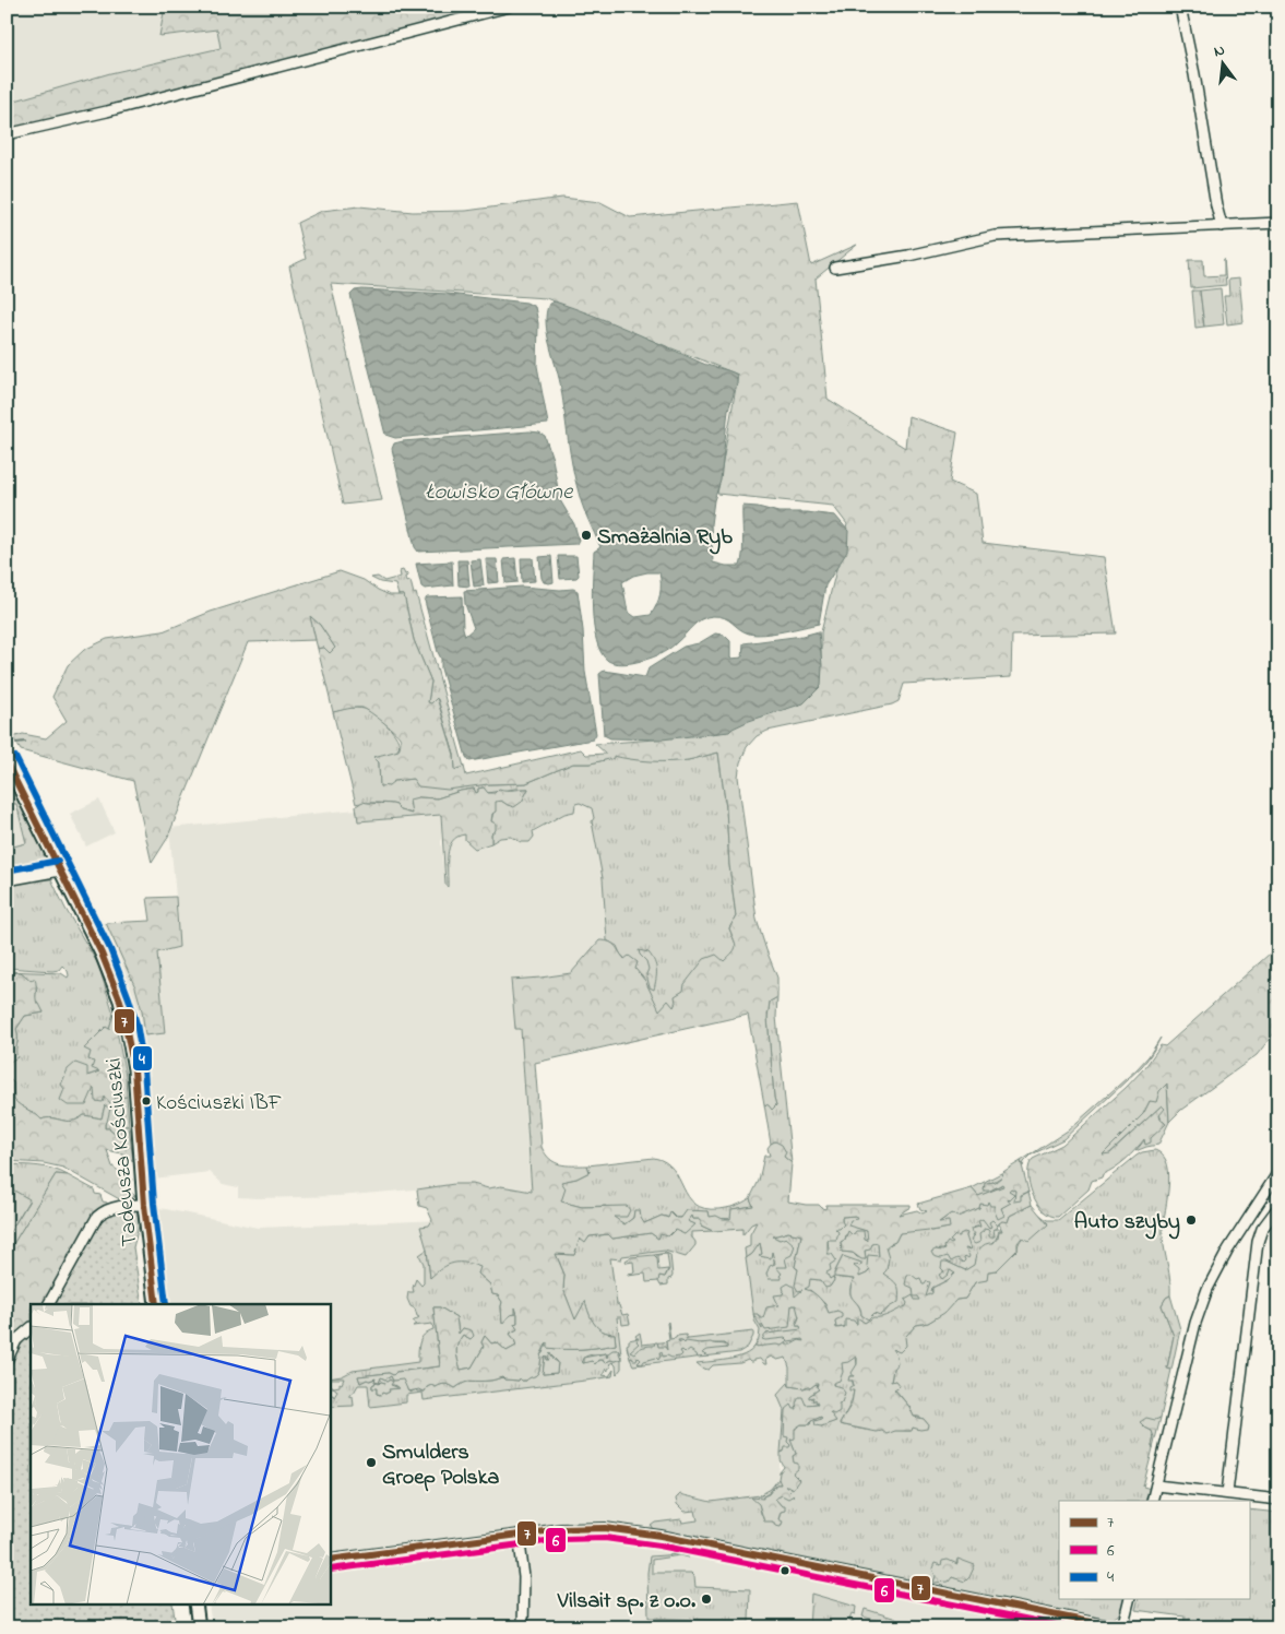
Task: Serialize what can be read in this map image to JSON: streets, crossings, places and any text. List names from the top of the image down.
{
  "streets": {
    "main road": ["Tadeusza Kościuszki"]
  },
  "water": ["Łowisko Główne"],
  "places": [
    "Smażalnia Ryb",
    "Kościuszki IBF",
    "Auto szyby",
    "Smulders Groep Polska",
    "Vilsait sp. z o.o."
  ],
  "lines": ["transit line 4", "transit line 7", "transit line 6"],
  "legend": ["7", "6", "4"],
  "north": "top"
}
